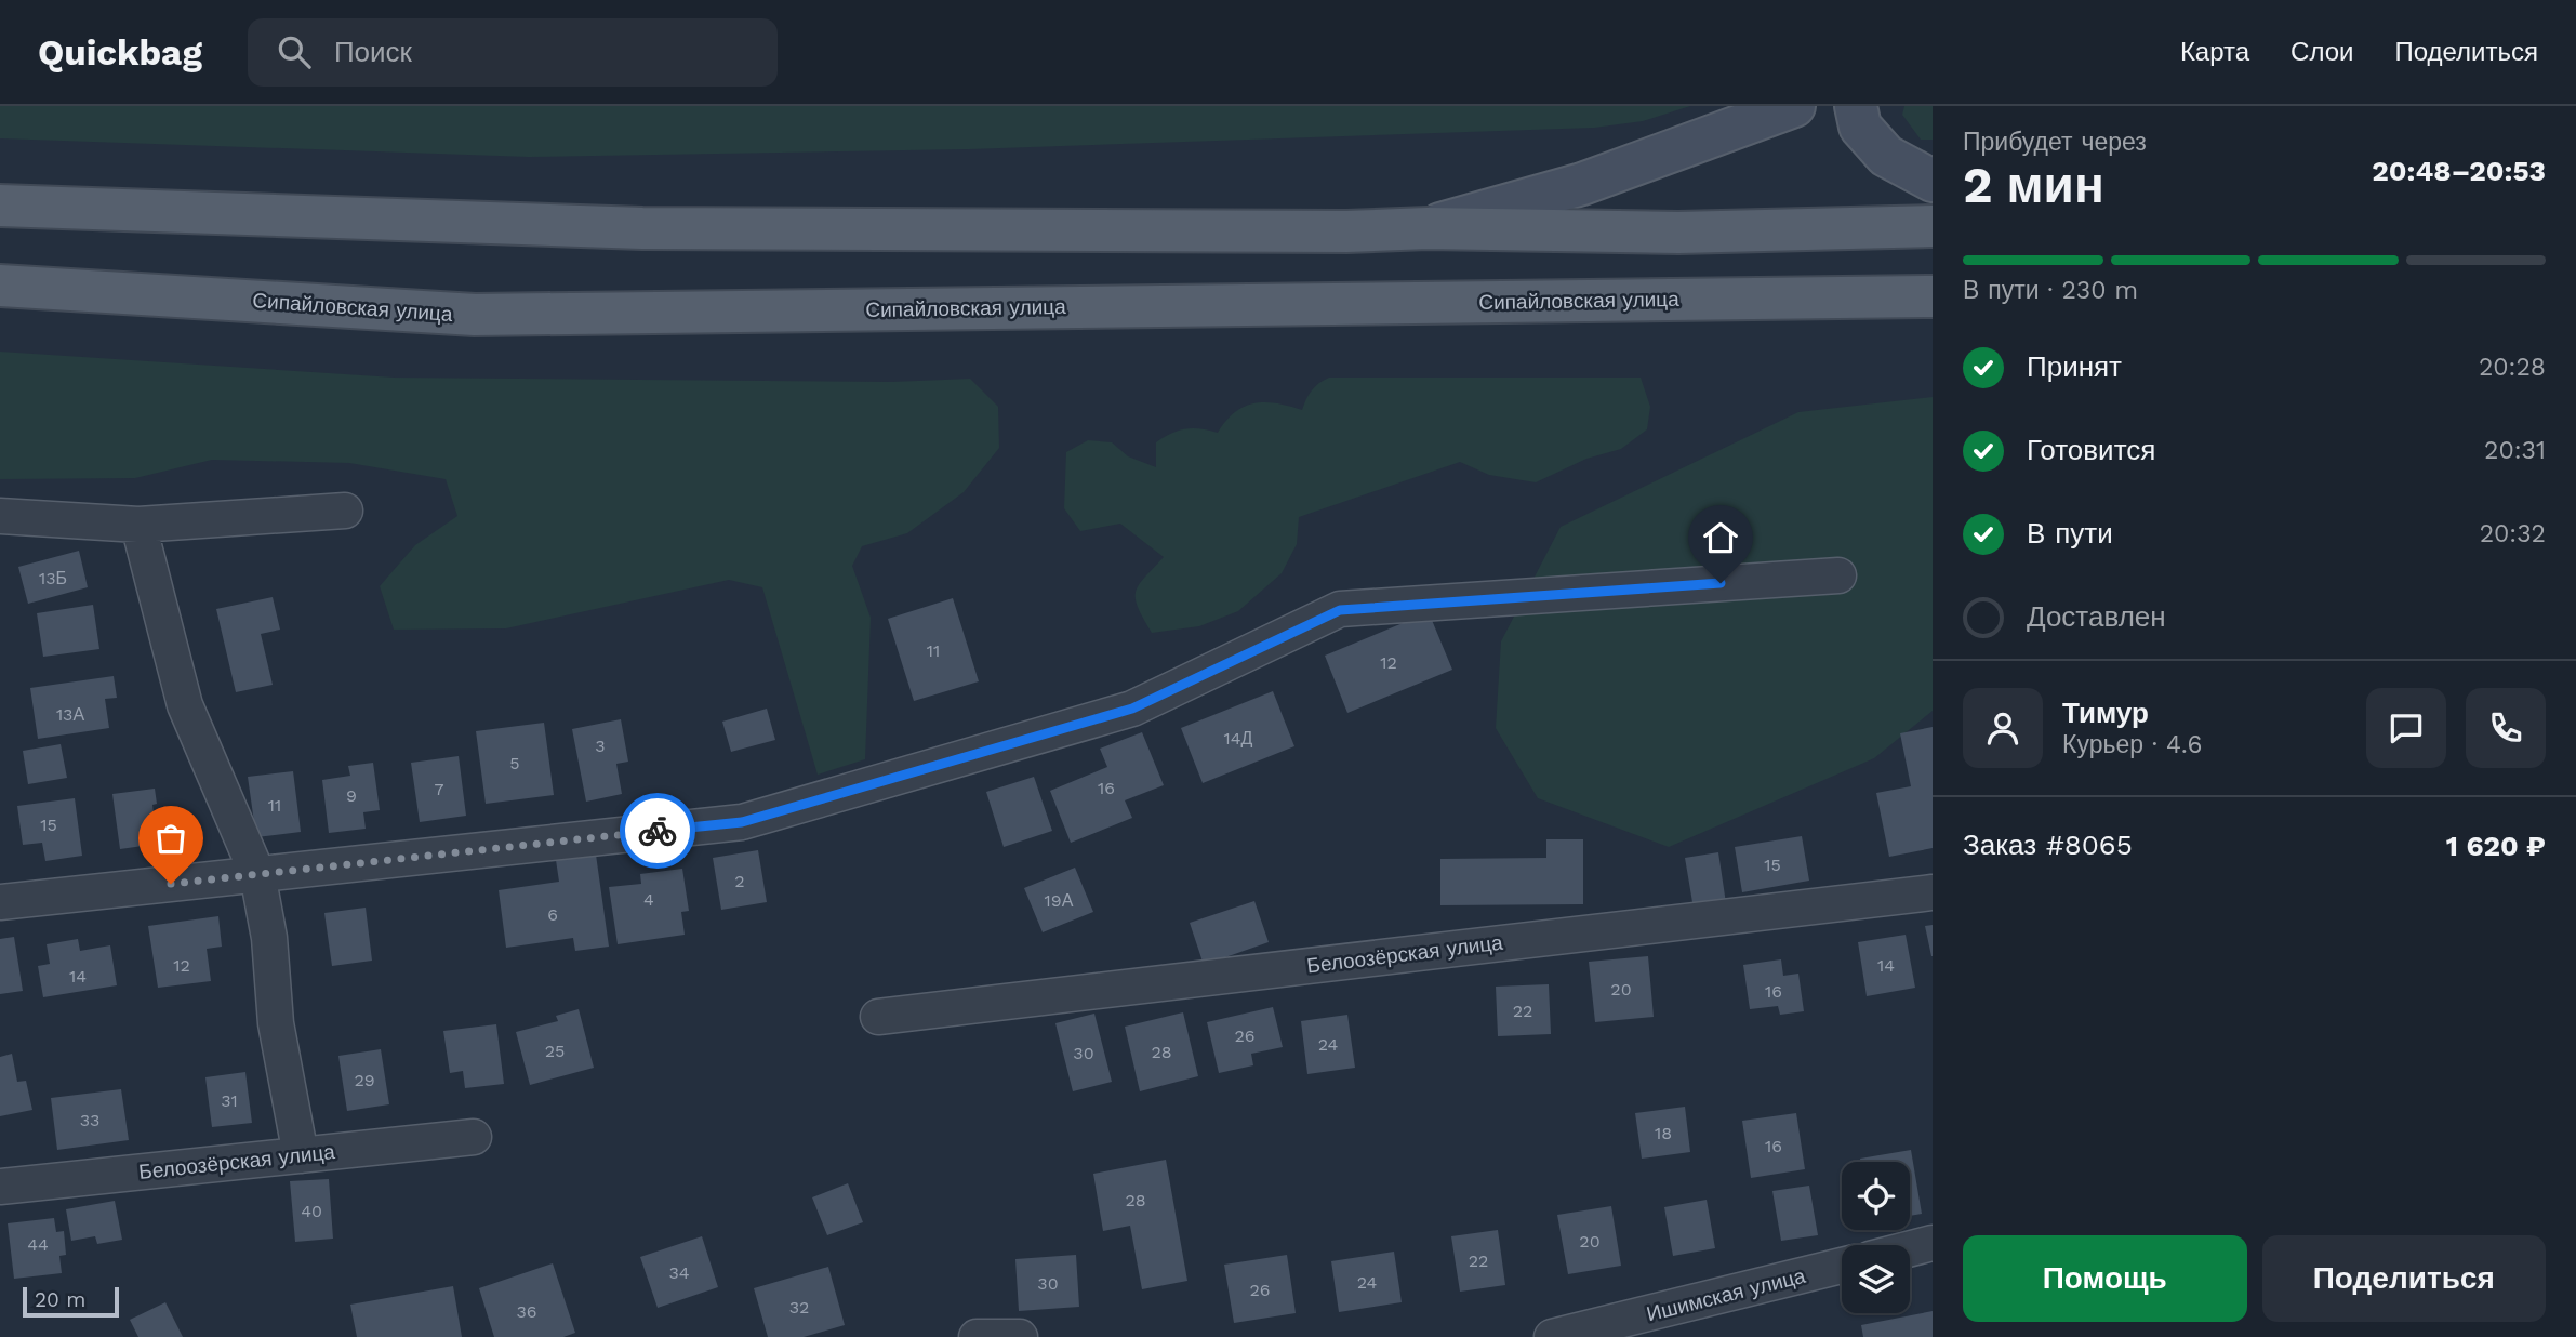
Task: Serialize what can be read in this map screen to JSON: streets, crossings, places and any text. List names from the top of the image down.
{
  "streets": {
    "main road": ["Сипайловская улица"],
    "street": ["Белоозёрская улица", "Ишимская улица"]
  },
  "house_numbers": [
    "13Б",
    "11",
    "12",
    "13А",
    "14Д",
    "3",
    "5",
    "16",
    "7",
    "9",
    "11",
    "15",
    "15",
    "2",
    "4",
    "19А",
    "6",
    "12",
    "14",
    "14",
    "20",
    "16",
    "22",
    "26",
    "24",
    "25",
    "28",
    "30",
    "29",
    "31",
    "33",
    "18",
    "16",
    "28",
    "40",
    "20",
    "44",
    "22",
    "34",
    "24",
    "30",
    "26",
    "32",
    "36"
  ],
  "scale_bar": "20 m",
  "page": {
    "header": "Quickbag",
    "search": "Поиск",
    "nav": ["Карта", "Слои", "Поделиться"],
    "heading": ["2 мин", "Прибудет через", "20:48–20:53"],
    "panel": [
      "Тимур",
      "Курьер · 4.6",
      "Заказ #8065",
      "1 620 ₽"
    ],
    "bar": "В пути · 230 m",
    "list": [
      ["Принят", "20:28"],
      ["Готовится", "20:31"],
      ["В пути", "20:32"],
      "Доставлен"
    ],
    "buttons": ["Помощь", "Поделиться"],
    "scale": "20 m"
  }
}
